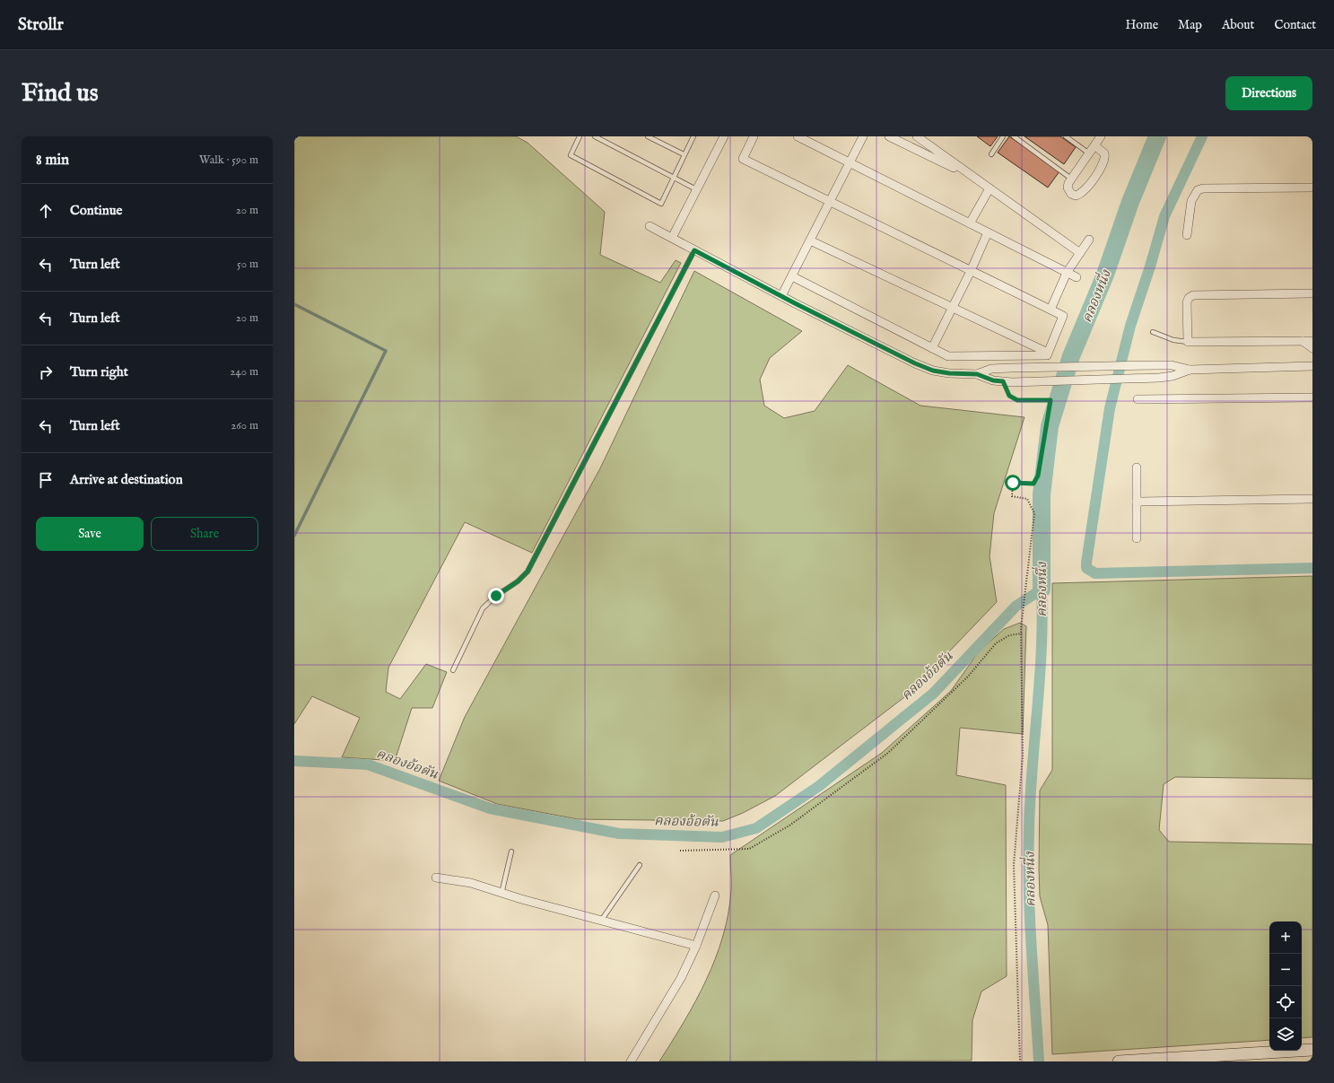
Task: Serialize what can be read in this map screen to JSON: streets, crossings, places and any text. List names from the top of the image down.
{
  "water": ["คลองหนึ่ง", "คลองอ้อตัน"],
  "page": {
    "header": "Strollr",
    "nav": [
      "Home",
      "Map",
      "About",
      "Contact"
    ],
    "buttons": [
      "Directions",
      ["Save", "Share"]
    ],
    "title": "Find us",
    "heading": ["8 min", "Walk · 590 m"],
    "list": [
      ["Continue", "20 m"],
      ["Turn left", "50 m"],
      ["Turn left", "20 m"],
      ["Turn right", "240 m"],
      ["Turn left", "260 m"],
      "Arrive at destination"
    ],
    "map_buttons": ["+", "−"]
  }
}
